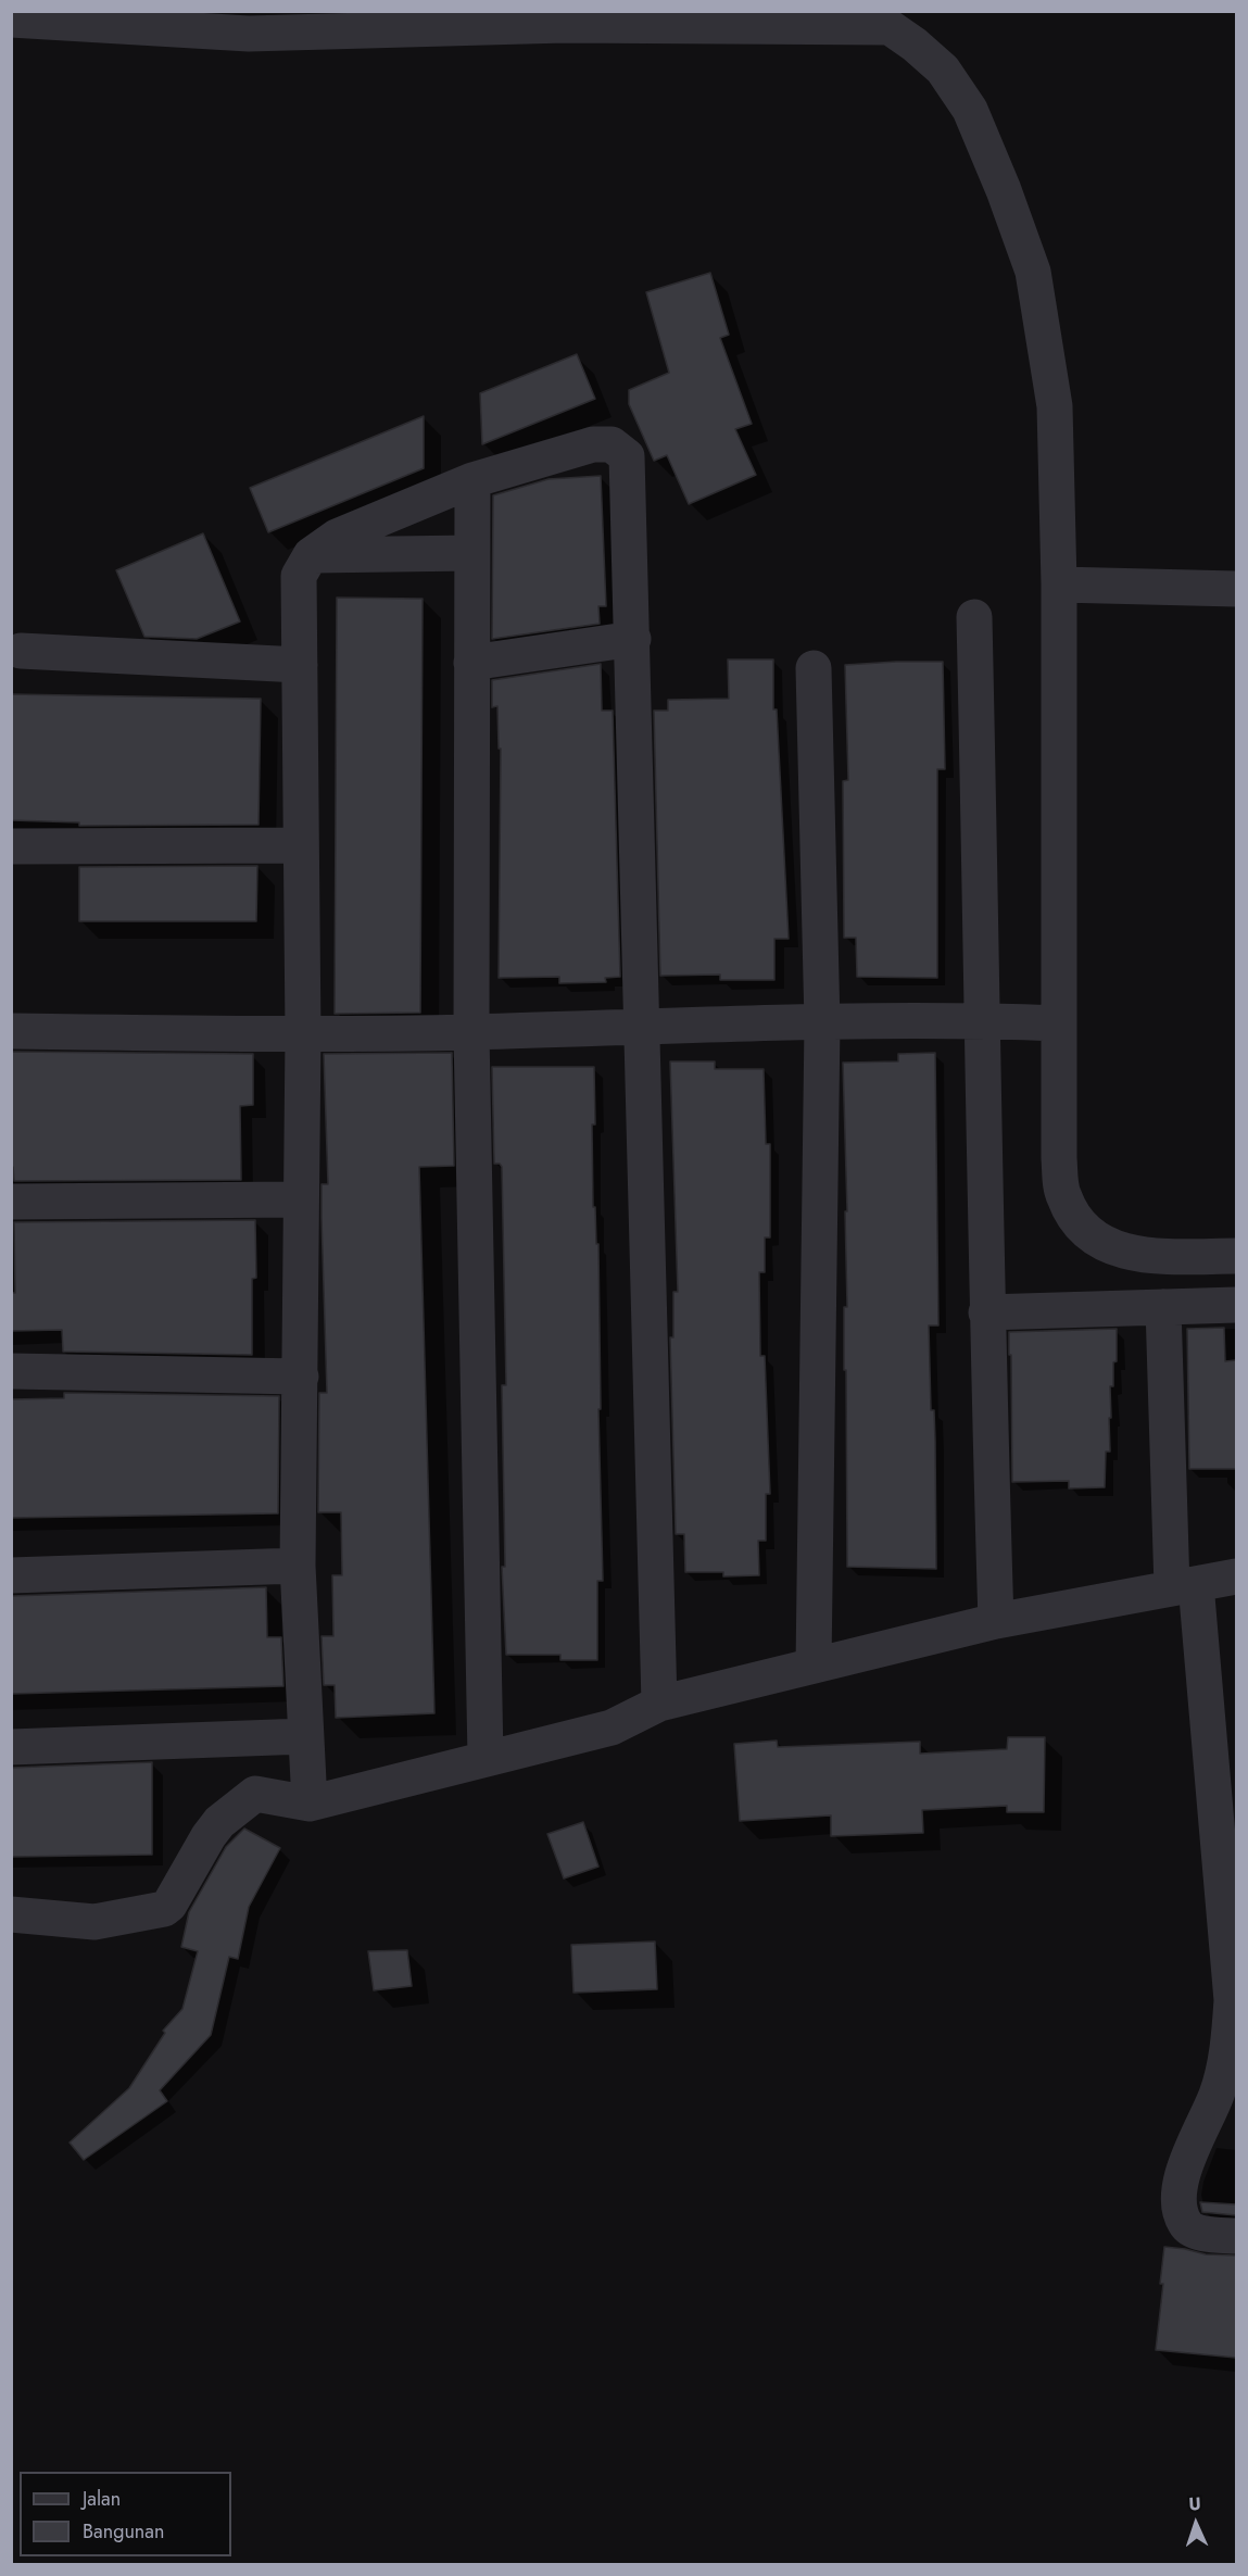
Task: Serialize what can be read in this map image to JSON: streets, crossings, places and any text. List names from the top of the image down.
{
  "legend": ["Jalan", "Bangunan"],
  "north": "top"
}
